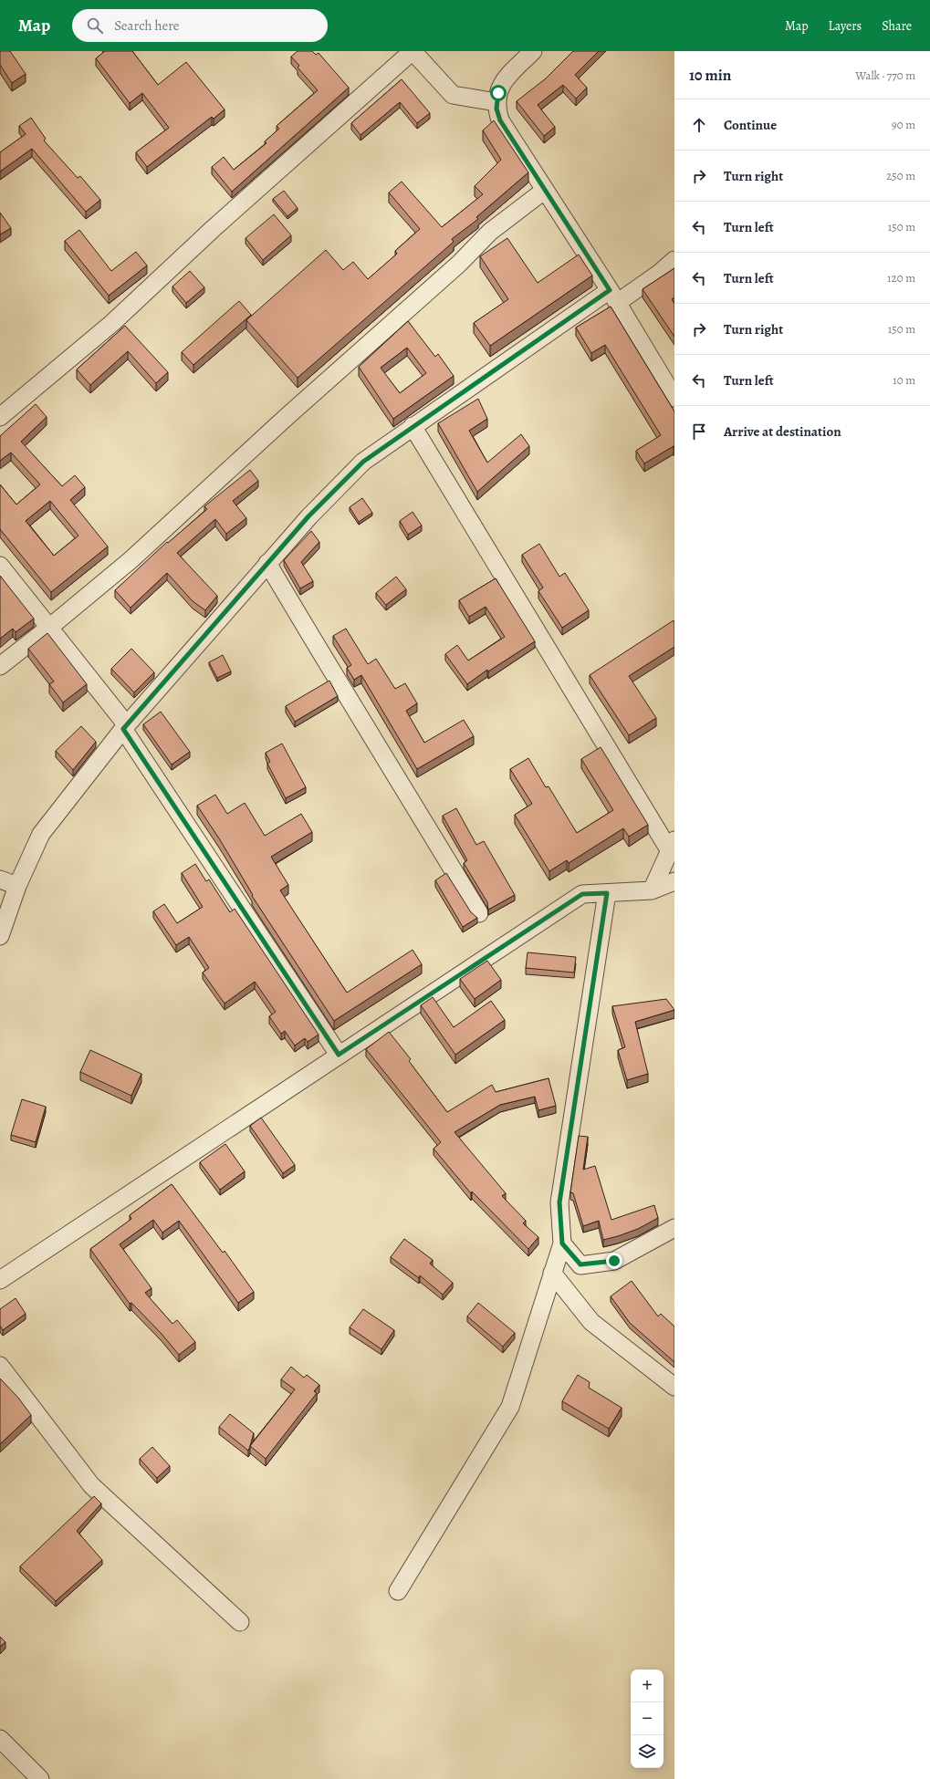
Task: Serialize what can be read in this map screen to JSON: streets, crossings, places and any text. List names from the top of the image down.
{
  "page": {
    "header": "Map",
    "search": "Search here",
    "nav": ["Map", "Layers", "Share"],
    "heading": ["10 min", "Walk · 770 m"],
    "list": [
      ["Continue", "90 m"],
      ["Turn right", "250 m"],
      ["Turn left", "150 m"],
      ["Turn left", "120 m"],
      ["Turn right", "150 m"],
      ["Turn left", "10 m"],
      "Arrive at destination"
    ],
    "map_buttons": ["+", "−"]
  }
}
